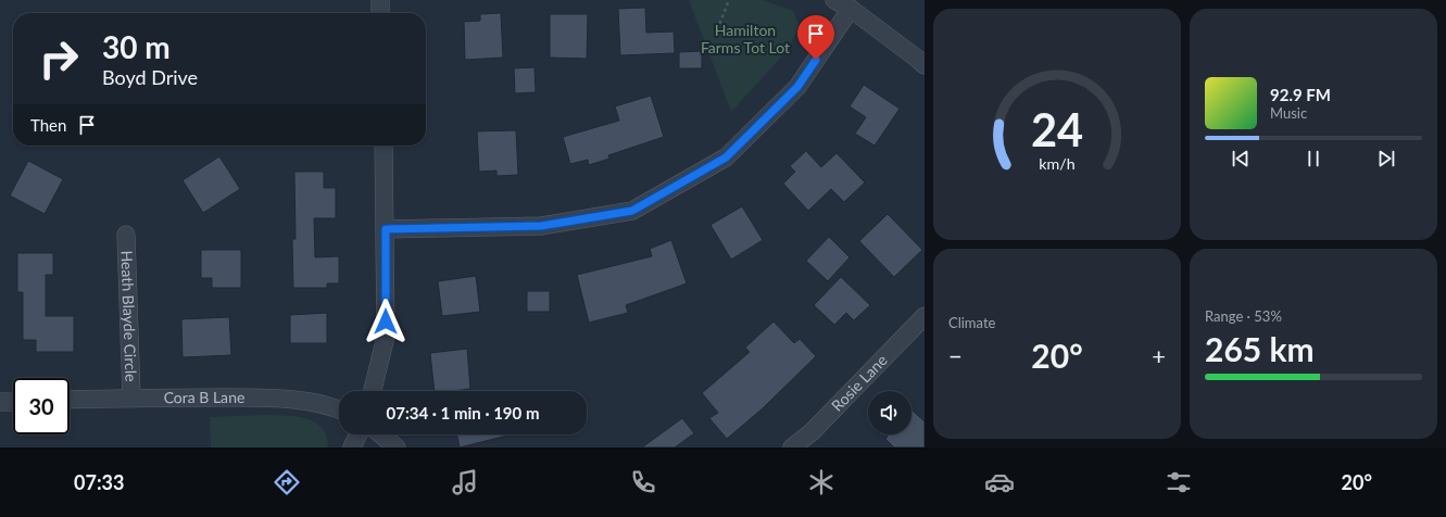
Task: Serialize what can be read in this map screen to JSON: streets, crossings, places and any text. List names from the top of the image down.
{
  "streets": {
    "street": ["Heath Blayde Circle", "Rosie Lane", "Cora B Lane"]
  },
  "crossings": [
    ["Heath Blayde Circle", "Cora B Lane"]
  ],
  "parks": ["Hamilton Farms Tot Lot"],
  "page": {
    "turn": ["30 m", "Boyd Drive"],
    "song": ["92.9 FM", "Music"],
    "then": "Then",
    "tile": [
      "Climate",
      ["Range · 53%", "265 km"]
    ],
    "heat": ["−", "20°", "+"],
    "limit": "30",
    "trip": "07:34 · 1 min · 190 m",
    "tabs": ["07:33", "20°"],
    "gauge": ["24", "km/h"]
  }
}
